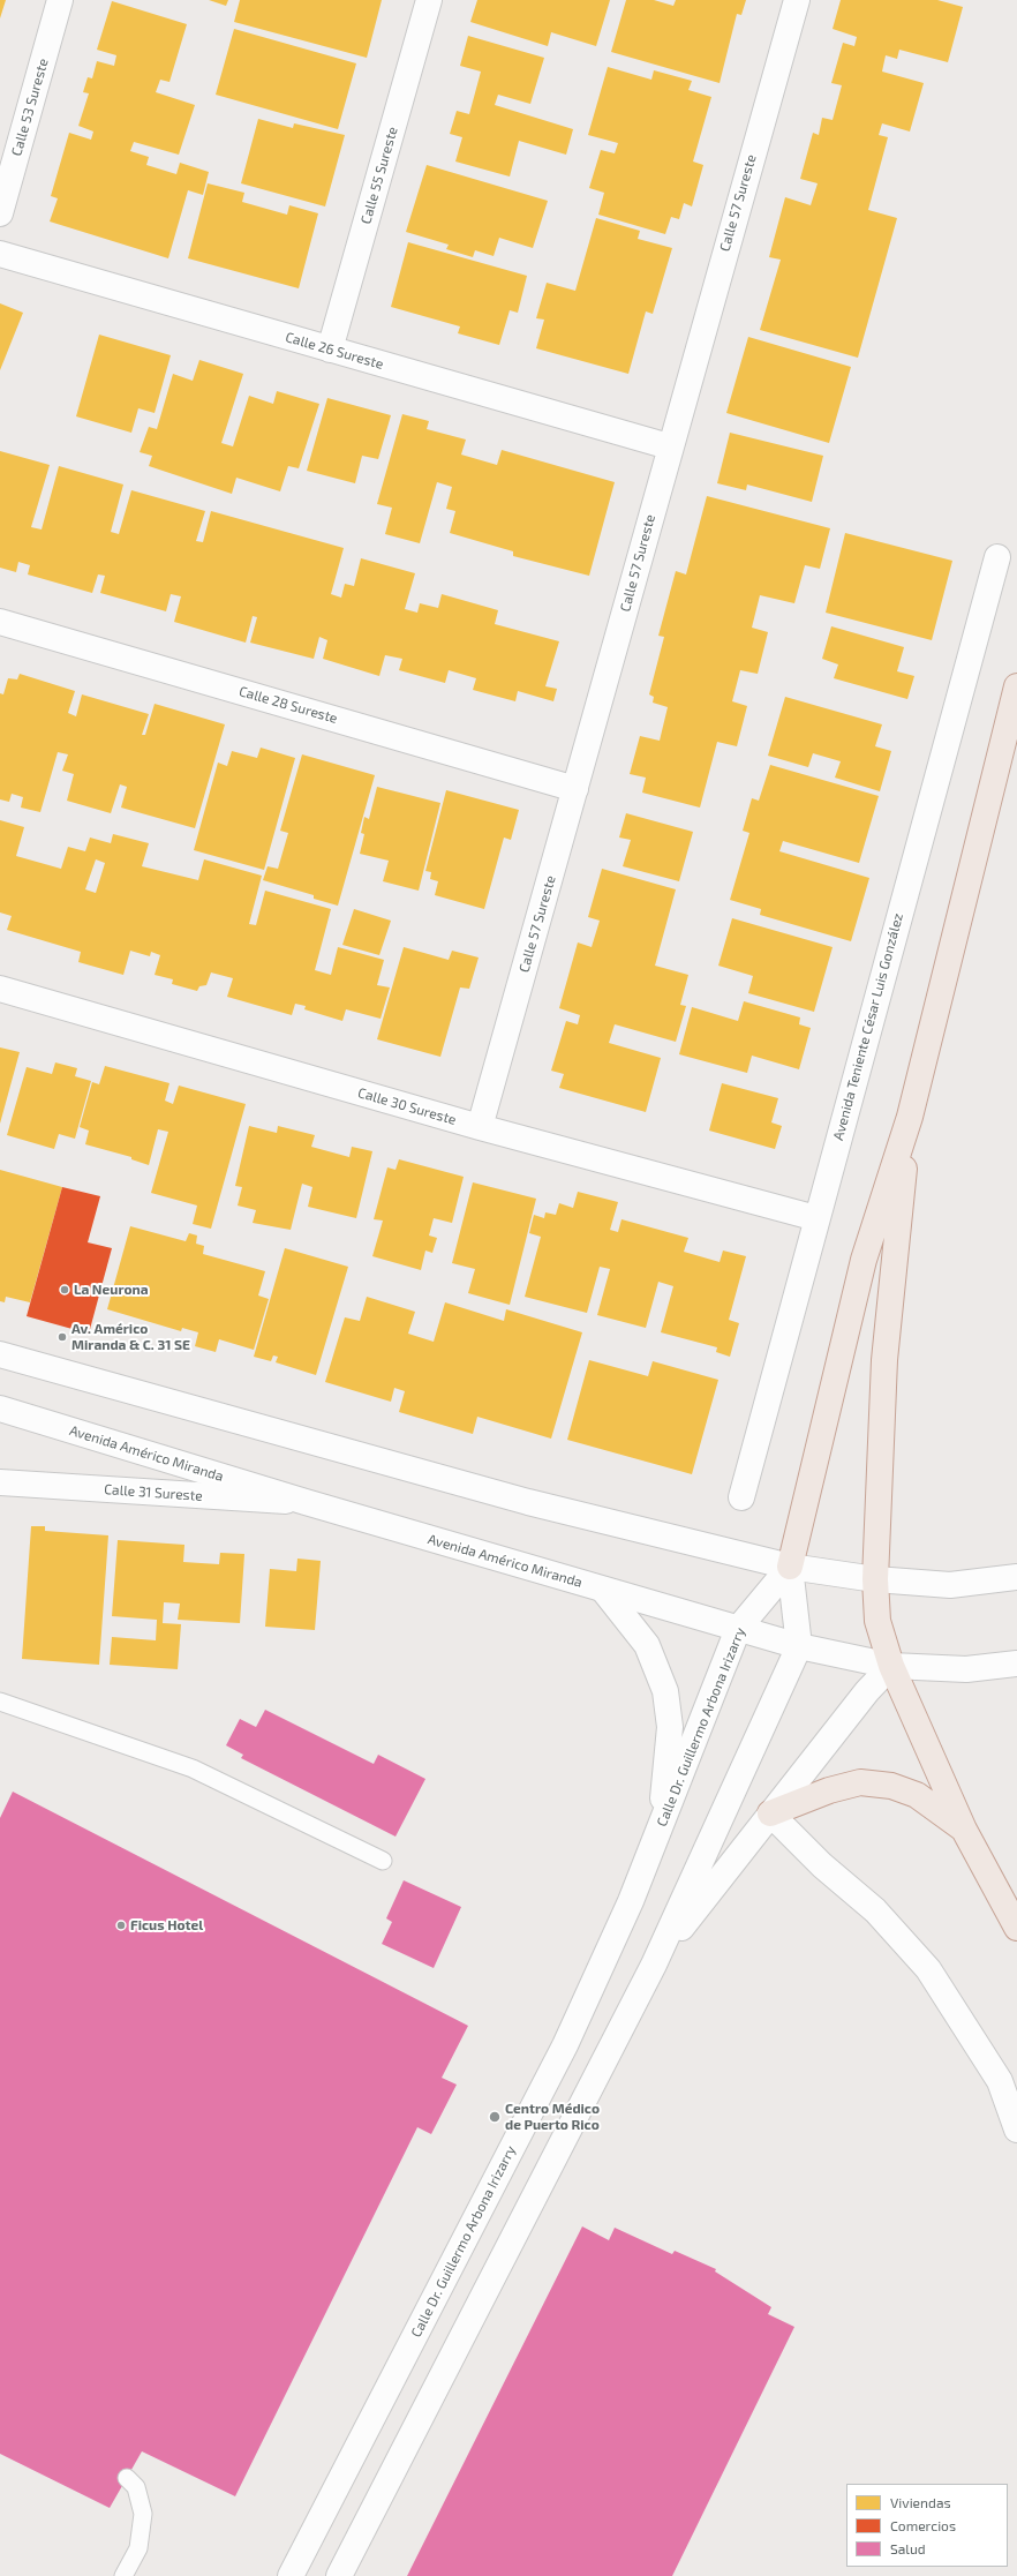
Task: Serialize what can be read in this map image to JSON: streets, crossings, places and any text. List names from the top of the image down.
{
  "streets": {
    "street": [
      "Calle 53 Sureste",
      "Calle 55 Sureste",
      "Calle 57 Sureste",
      "Calle 26 Sureste",
      "Calle 28 Sureste",
      "Avenida Teniente César Luis González",
      "Calle 30 Sureste",
      "Avenida Américo Miranda",
      "Calle 31 Sureste",
      "Calle Dr. Guillermo Arbona Irizarry"
    ]
  },
  "crossings": [
    ["Calle 55 Sureste", "Calle 26 Sureste"],
    ["Calle 57 Sureste", "Calle 26 Sureste"],
    ["Calle 57 Sureste", "Calle 28 Sureste"],
    ["Calle 57 Sureste", "Calle 30 Sureste"],
    ["Avenida Teniente César Luis González", "Calle 30 Sureste"],
    ["Avenida Américo Miranda", "Calle 31 Sureste"],
    ["Avenida Américo Miranda", "Calle Dr. Guillermo Arbona Irizarry"]
  ],
  "places": [
    "La Neurona",
    "Av. Américo Miranda & C. 31 SE",
    "Ficus Hotel",
    "Centro Médico de Puerto Rico"
  ],
  "legend": ["Viviendas", "Comercios", "Salud"]
}
